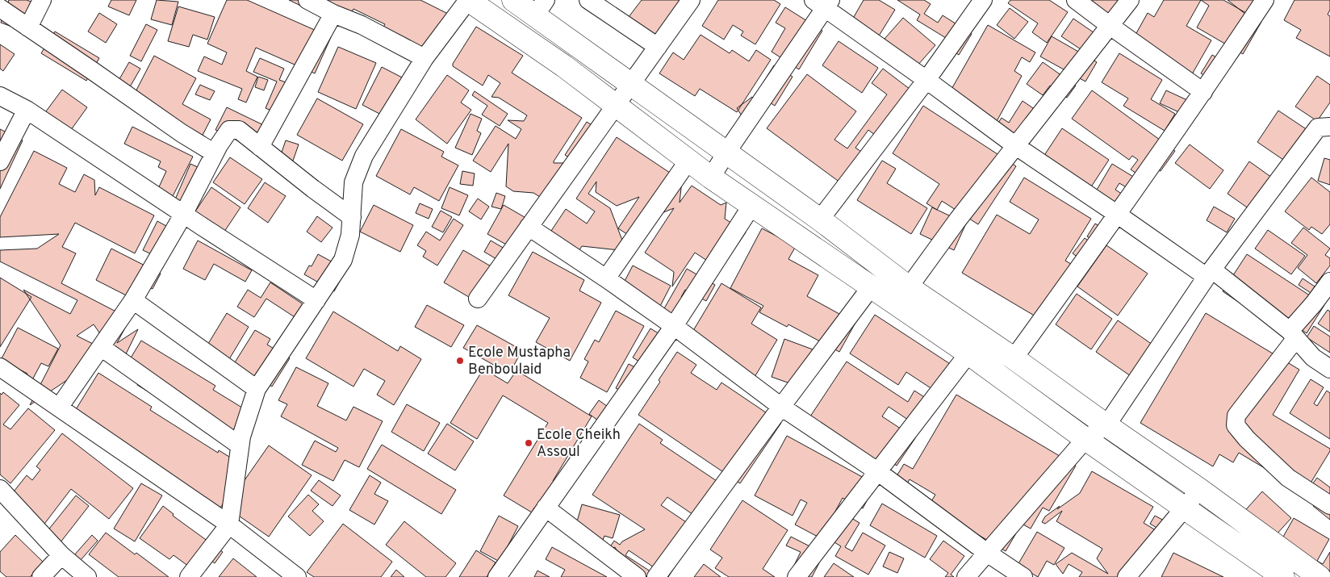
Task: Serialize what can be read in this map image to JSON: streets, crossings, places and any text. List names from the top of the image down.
{
  "places": ["Ecole Mustapha Benboulaid", "Ecole Cheikh Assoul"]
}
